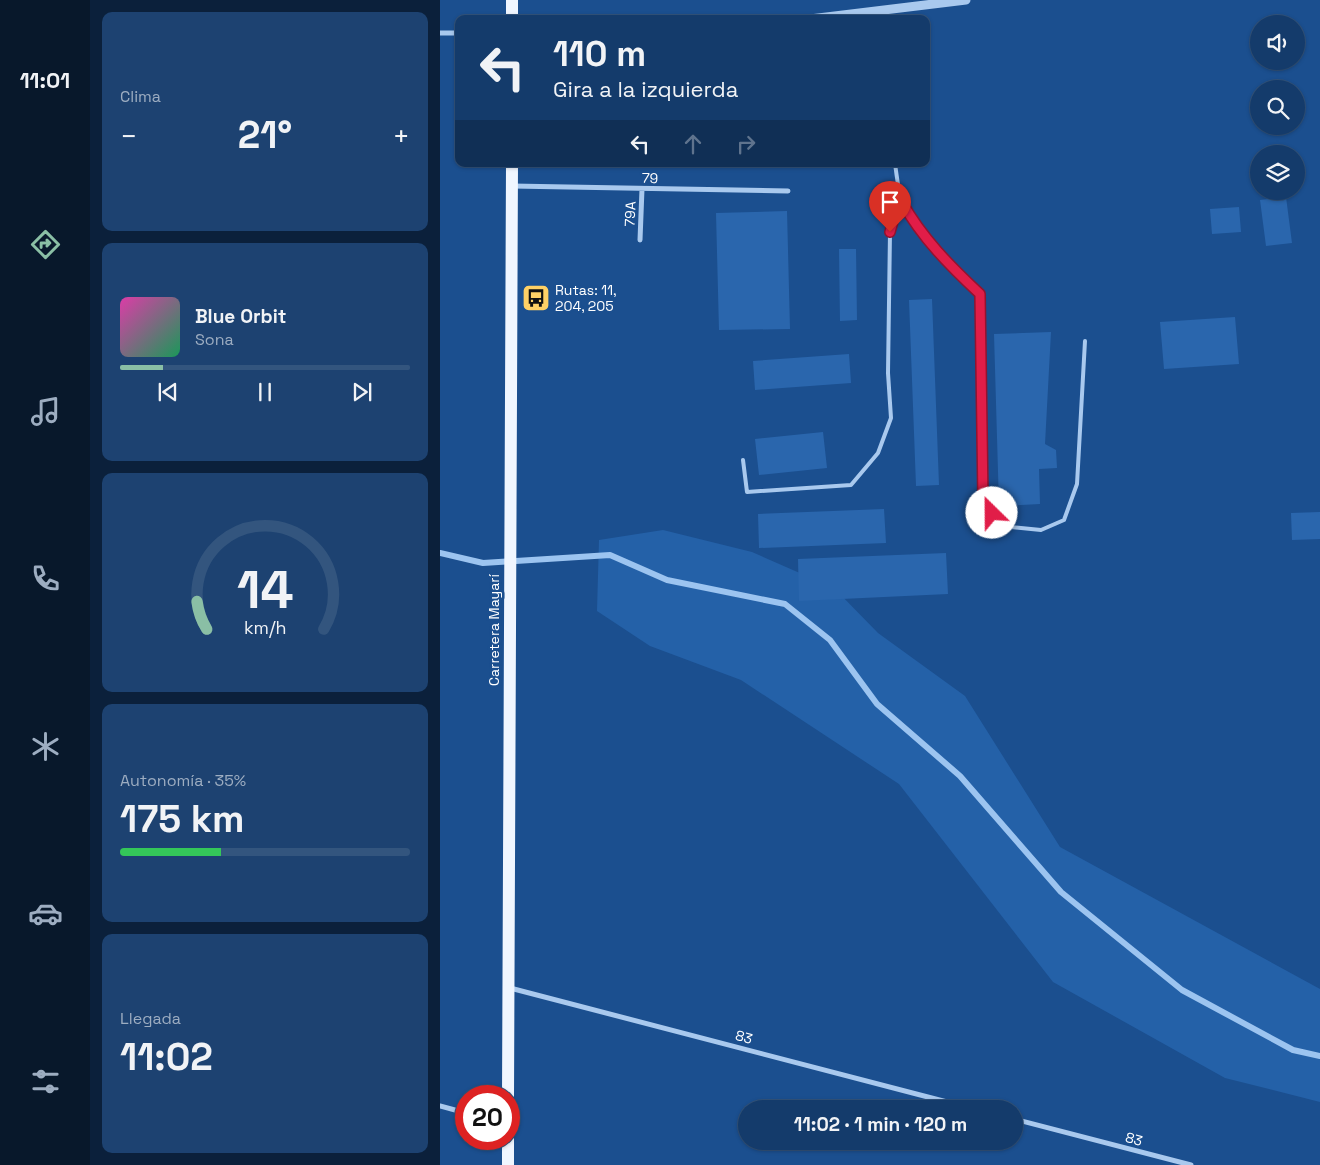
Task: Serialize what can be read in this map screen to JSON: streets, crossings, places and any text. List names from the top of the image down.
{
  "streets": {
    "main road": ["Carretera Mayarí"],
    "street": ["79", "79A", "83"]
  },
  "crossings": [
    ["79", "79A"],
    ["79", "Carretera Mayarí"],
    ["Carretera Mayarí", "83"]
  ],
  "places": {
    "bus stop": ["Rutas: 11, 204, 205"]
  },
  "page": {
    "tabs": "11:01",
    "tile": [
      "Clima",
      ["Autonomía · 35%", "175 km"],
      ["Llegada", "11:02"]
    ],
    "turn": ["110 m", "Gira a la izquierda"],
    "heat": ["−", "21°", "+"],
    "song": ["Blue Orbit", "Sona"],
    "limit": "20",
    "trip": "11:02 · 1 min · 120 m",
    "gauge": ["14", "km/h"]
  }
}
